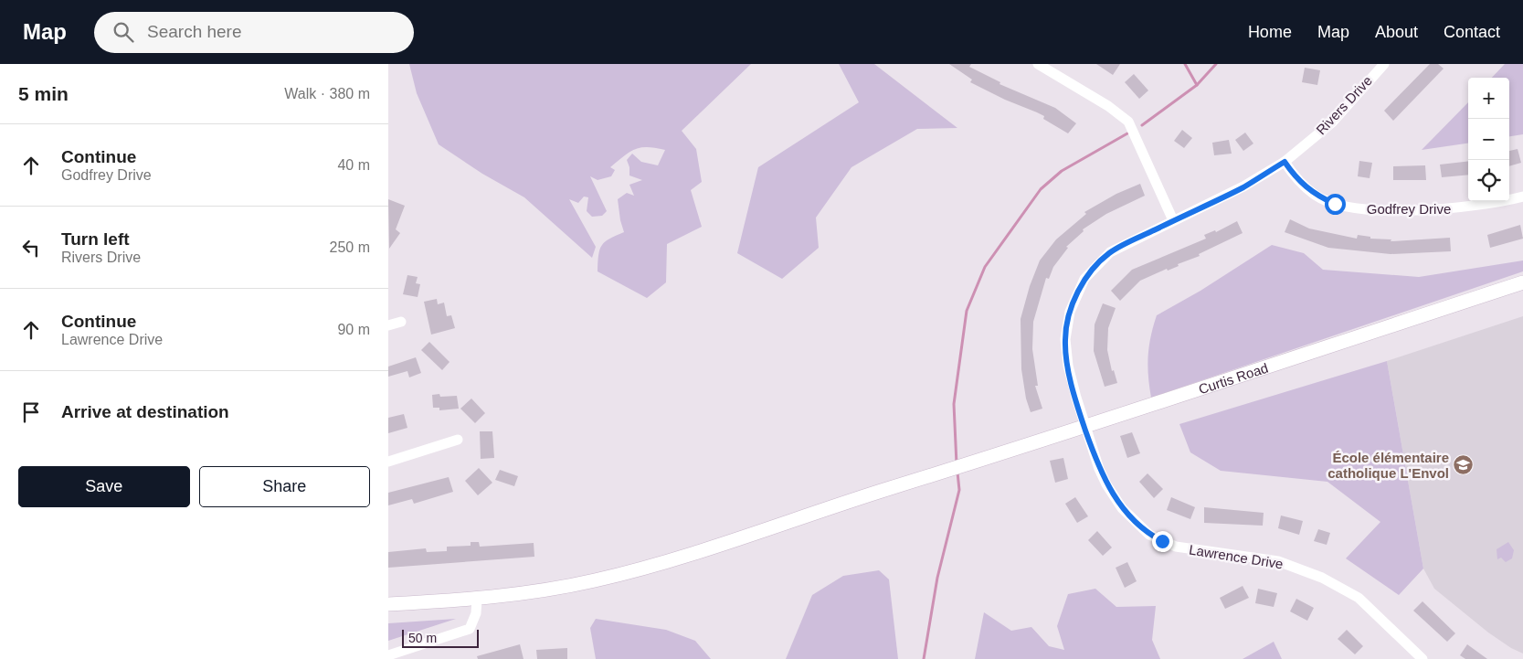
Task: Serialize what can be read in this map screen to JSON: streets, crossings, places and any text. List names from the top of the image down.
{
  "streets": {
    "main road": ["Curtis Road"],
    "street": ["Rivers Drive", "Godfrey Drive", "Lawrence Drive"]
  },
  "crossings": [
    ["Rivers Drive", "Godfrey Drive"],
    ["Rivers Drive", "Curtis Road"],
    ["Rivers Drive", "Lawrence Drive"],
    ["Curtis Road", "Lawrence Drive"]
  ],
  "places": {
    "school or university": ["École élémentaire catholique L'Envol"]
  },
  "scale_bar": "50 m",
  "page": {
    "header": "Map",
    "search": "Search here",
    "nav": [
      "Home",
      "Map",
      "About",
      "Contact"
    ],
    "heading": ["5 min", "Walk · 380 m"],
    "map_buttons": ["+", "−"],
    "list": [
      ["Continue", "Godfrey Drive", "40 m"],
      ["Turn left", "Rivers Drive", "250 m"],
      ["Continue", "Lawrence Drive", "90 m"],
      "Arrive at destination"
    ],
    "buttons": ["Save", "Share"],
    "scale": "50 m"
  }
}
